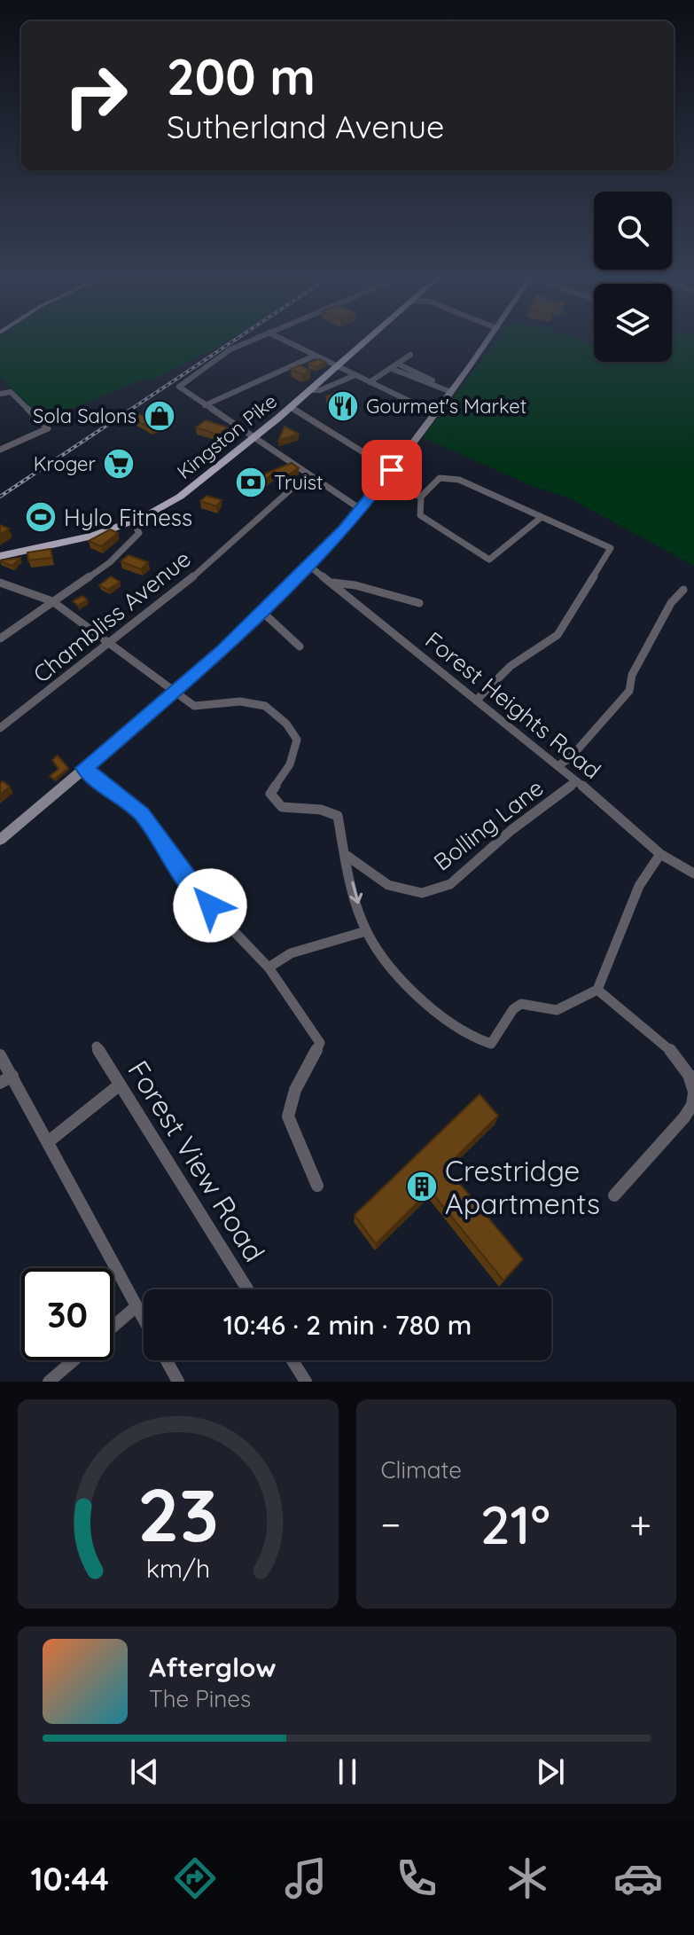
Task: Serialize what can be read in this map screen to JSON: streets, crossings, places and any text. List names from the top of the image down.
{
  "streets": {
    "main road": ["Kingston Pike"],
    "street": [
      "Chambliss Avenue",
      "Forest Heights Road",
      "Bolling Lane",
      "Forest View Road"
    ]
  },
  "crossings": [
    ["Forest Heights Road", "Bolling Lane"]
  ],
  "places": {
    "restaurant": ["Gourmet's Market"],
    "shop": ["Sola Salons"],
    "supermarket": ["Kroger"],
    "bank": ["Truist"],
    "sports": ["Hylo Fitness"],
    "building": ["Crestridge Apartments"]
  },
  "page": {
    "turn": ["200 m", "Sutherland Avenue"],
    "limit": "30",
    "trip": "10:46 · 2 min · 780 m",
    "tile": "Climate",
    "heat": ["−", "21°", "+"],
    "song": ["Afterglow", "The Pines"],
    "tabs": "10:44",
    "gauge": ["23", "km/h"]
  }
}
